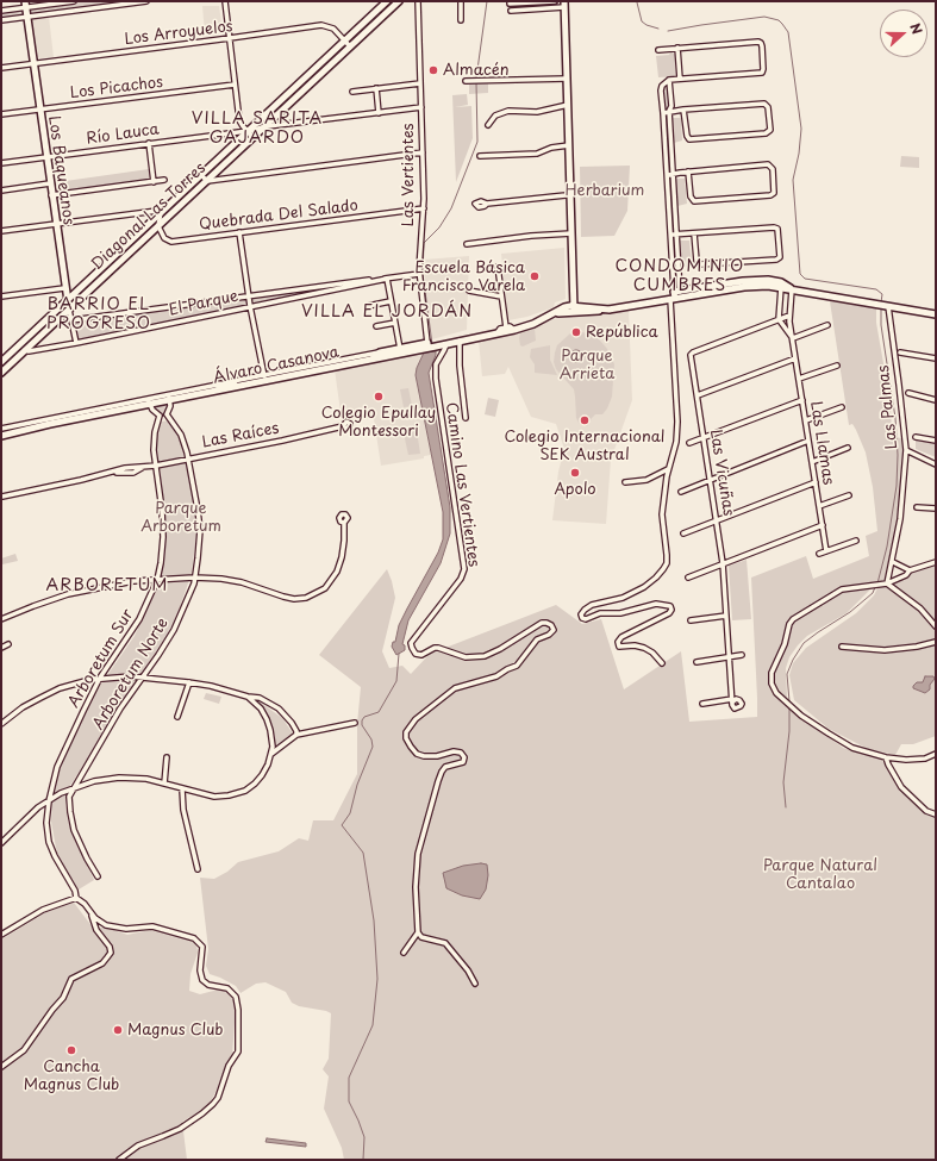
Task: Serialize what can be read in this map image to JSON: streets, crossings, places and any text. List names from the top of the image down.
{
  "streets": {
    "main road": ["Los Baqueanos", "Diagonal Las Torres", "Álvaro Casanova"],
    "street": [
      "Los Arroyuelos",
      "Los Picachos",
      "Río Lauca",
      "Las Vertientes",
      "Quebrada Del Salado",
      "El Parque",
      "Las Palmas",
      "Las Raíces",
      "Las Llamas",
      "Las Vicuñas",
      "Camino Las Vertientes",
      "Arboretum Sur",
      "Arboretum Norte"
    ]
  },
  "crossings": [
    ["Los Arroyuelos", "Los Baqueanos"],
    ["Los Arroyuelos", "Diagonal Las Torres"],
    ["Los Picachos", "Los Baqueanos"],
    ["Río Lauca", "Los Baqueanos"],
    ["Río Lauca", "Diagonal Las Torres"],
    ["Los Baqueanos", "Diagonal Las Torres"],
    ["Los Baqueanos", "El Parque"],
    ["Las Vertientes", "Quebrada Del Salado"],
    ["Las Vertientes", "El Parque"],
    ["Las Vertientes", "Álvaro Casanova"],
    ["Quebrada Del Salado", "Diagonal Las Torres"],
    ["Diagonal Las Torres", "El Parque"],
    ["Álvaro Casanova", "Las Palmas"],
    ["Álvaro Casanova", "Las Llamas"],
    ["Álvaro Casanova", "Camino Las Vertientes"],
    ["Las Raíces", "Arboretum Sur"],
    ["Las Raíces", "Arboretum Norte"],
    ["Las Llamas", "Las Vicuñas"]
  ],
  "districts": [
    "VILLA SARITA GAJARDO",
    "CONDOMINIO CUMBRES",
    "BARRIO EL PROGRESO",
    "VILLA EL JORDÁN",
    "ARBORETUM"
  ],
  "parks": [
    "Herbarium",
    "Parque Arrieta",
    "Parque Arboretum",
    "Parque Natural Cantalao"
  ],
  "places": [
    "Almacén",
    "Escuela Básica Francisco Varela",
    "República",
    "Colegio Epullay Montessori",
    "Colegio Internacional SEK Austral",
    "Apolo",
    "Magnus Club",
    "Cancha Magnus Club"
  ],
  "north": "right"
}
